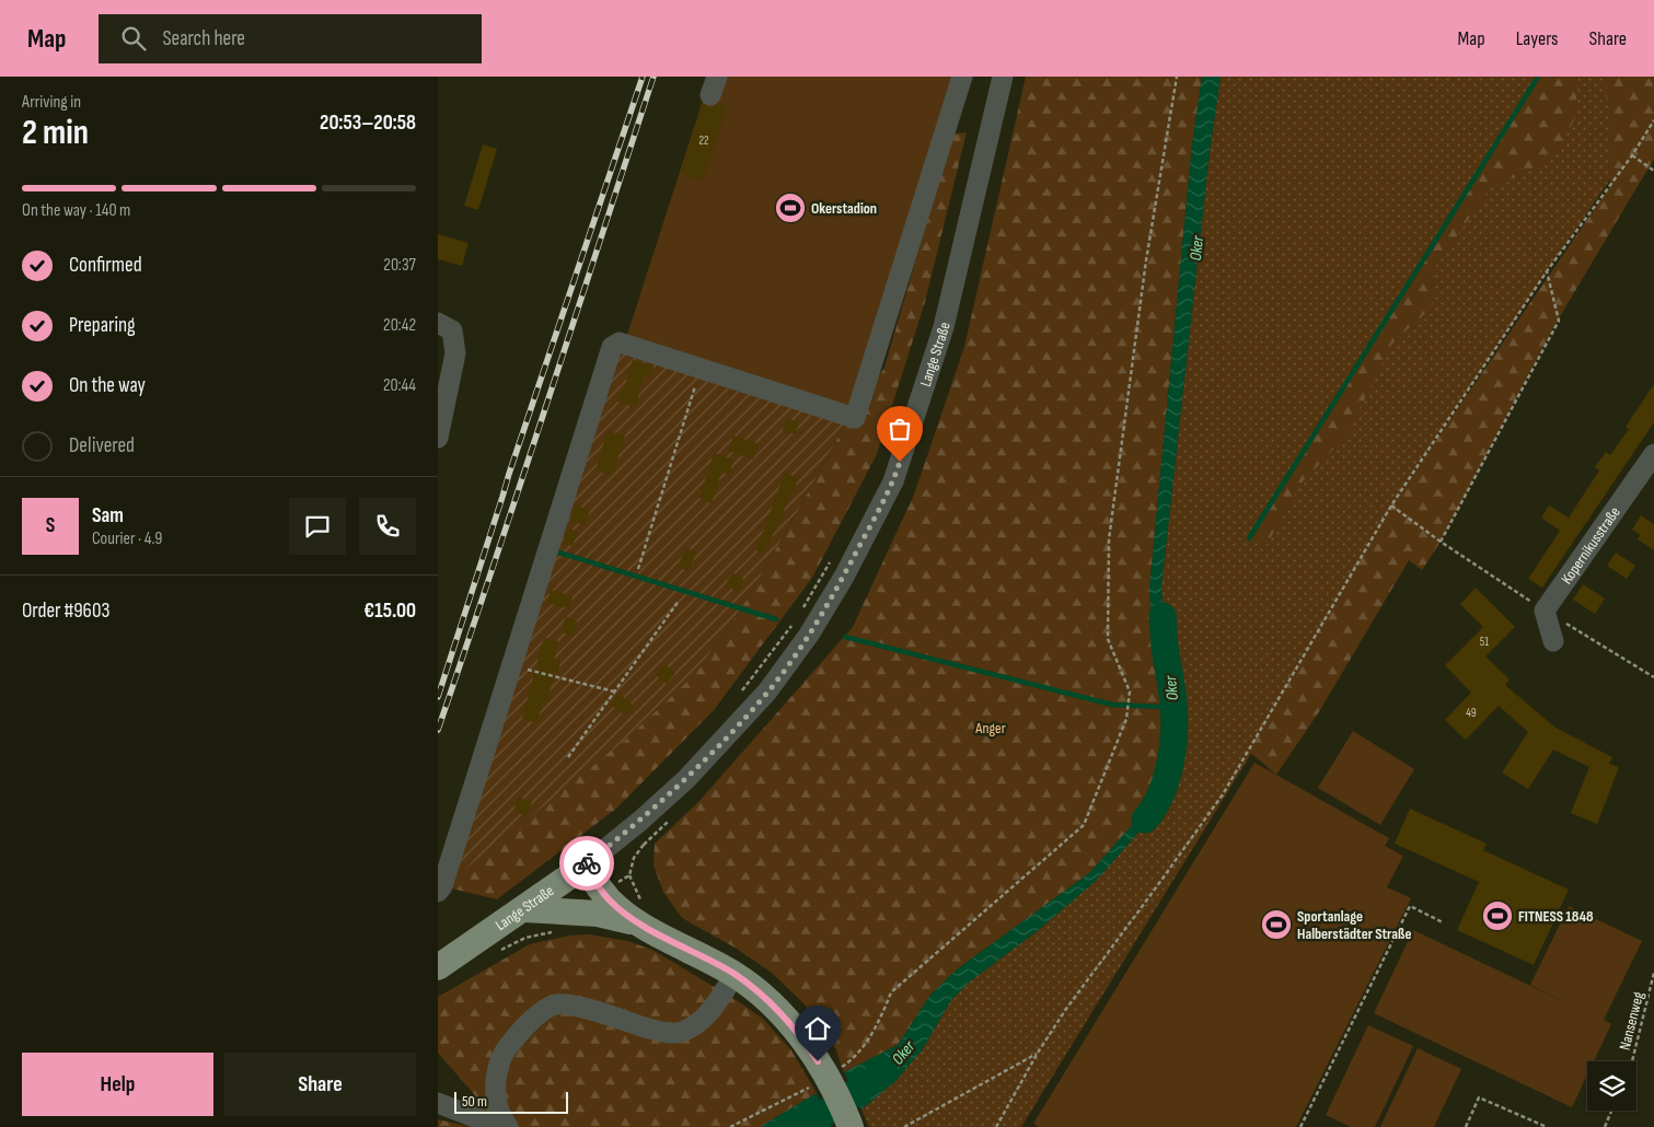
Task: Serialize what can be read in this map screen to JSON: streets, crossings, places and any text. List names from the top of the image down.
{
  "streets": {
    "main road": ["Lange Straße"],
    "street": ["Kopernikusstraße"],
    "path": ["Nansenweg"]
  },
  "water": ["Oker"],
  "parks": ["Anger"],
  "places": {
    "sports": ["Okerstadion", "FITNESS 1848", "Sportanlage Halberstädter Straße"]
  },
  "house_numbers": ["22", "51", "49"],
  "scale_bar": "50 m",
  "page": {
    "header": "Map",
    "search": "Search here",
    "nav": ["Map", "Layers", "Share"],
    "heading": ["2 min", "Arriving in", "20:53–20:58"],
    "panel": [
      "Sam",
      "Courier · 4.9",
      "Order #9603",
      "€15.00"
    ],
    "bar": "On the way · 140 m",
    "list": [
      ["Confirmed", "20:37"],
      ["Preparing", "20:42"],
      ["On the way", "20:44"],
      "Delivered"
    ],
    "round": "S",
    "buttons": ["Help", "Share"],
    "scale": "50 m"
  }
}
